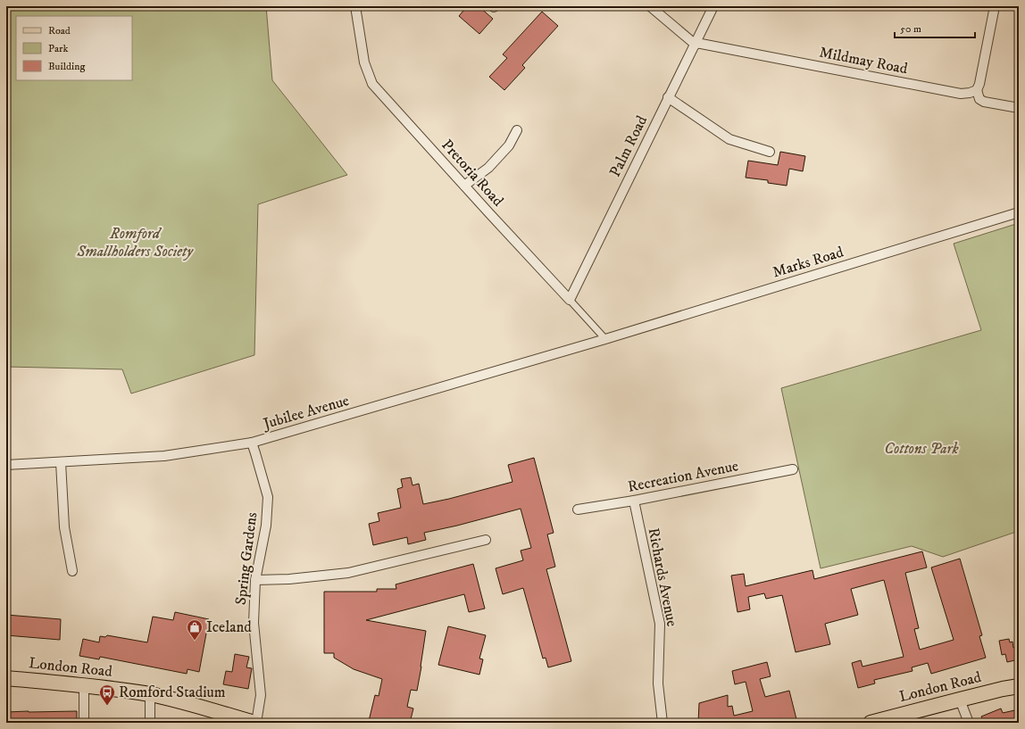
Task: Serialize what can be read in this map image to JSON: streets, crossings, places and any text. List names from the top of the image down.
{
  "streets": {
    "main road": ["London Road"],
    "street": [
      "Mildmay Road",
      "Palm Road",
      "Pretoria Road",
      "Marks Road",
      "Jubilee Avenue",
      "Recreation Avenue",
      "Spring Gardens",
      "Richards Avenue"
    ]
  },
  "crossings": [
    ["Mildmay Road", "Palm Road"],
    ["Palm Road", "Pretoria Road"],
    ["Pretoria Road", "Marks Road"],
    ["Pretoria Road", "Jubilee Avenue"],
    ["Marks Road", "Jubilee Avenue"],
    ["Jubilee Avenue", "Spring Gardens"],
    ["Recreation Avenue", "Richards Avenue"],
    ["Spring Gardens", "London Road"]
  ],
  "parks": ["Romford Smallholders Society", "Cottons Park"],
  "places": {
    "shop": ["Iceland"],
    "bus stop": ["Romford Stadium"]
  },
  "legend": ["Road", "Park", "Building"],
  "scale_bar": "50 m"
}
